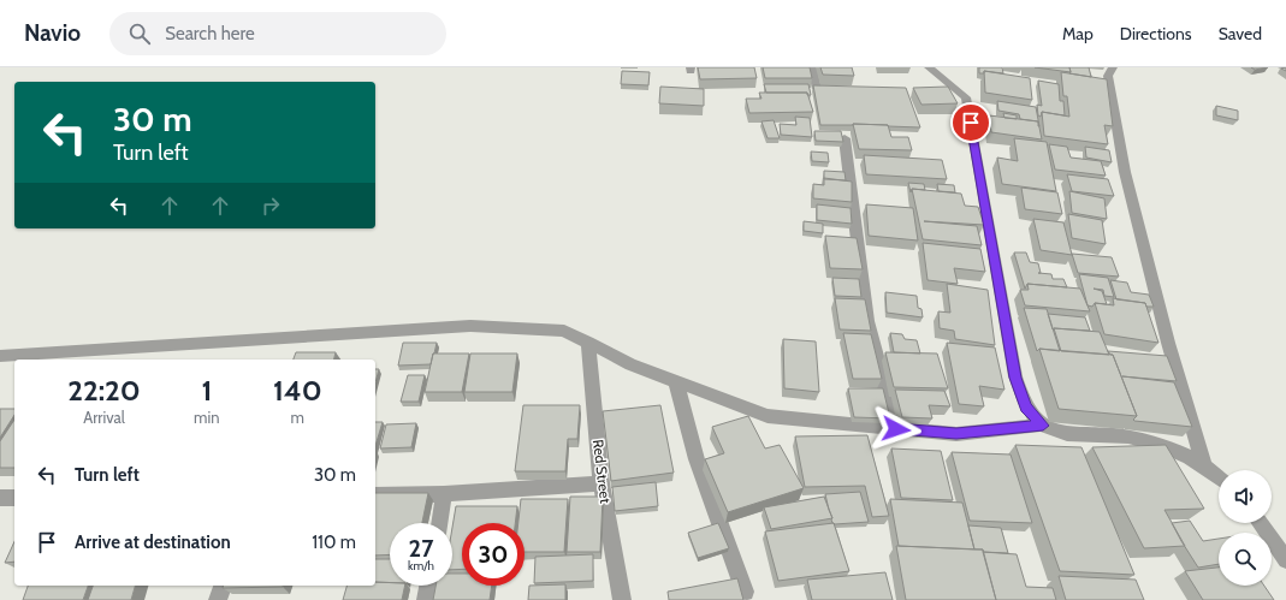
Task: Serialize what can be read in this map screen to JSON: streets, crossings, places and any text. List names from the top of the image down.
{
  "streets": {
    "street": ["Red Street"]
  },
  "page": {
    "header": "Navio",
    "search": "Search here",
    "nav": ["Map", "Directions", "Saved"],
    "turn": ["30 m", "Turn left"],
    "eta": [
      "22:20",
      "Arrival",
      "1",
      "min",
      "140",
      "m"
    ],
    "list": [
      {
        "name": "Turn left",
        "value": "30 m"
      },
      {
        "name": "Arrive at destination",
        "value": "110 m"
      }
    ],
    "speed": "27 km/h",
    "limit": "30"
  }
}
